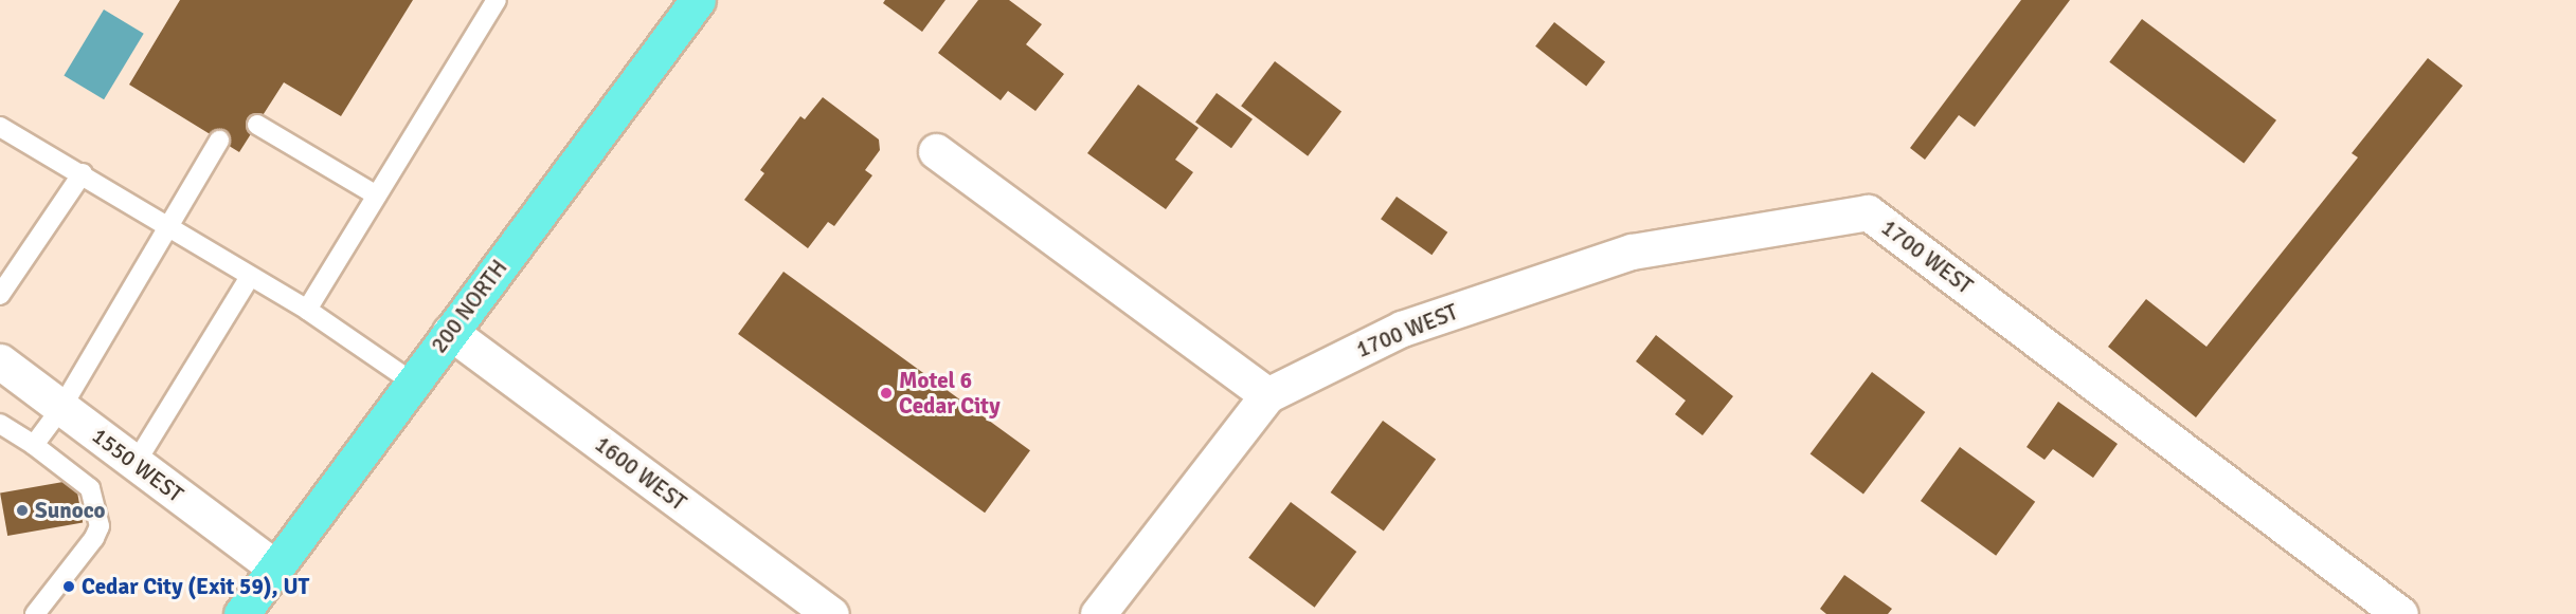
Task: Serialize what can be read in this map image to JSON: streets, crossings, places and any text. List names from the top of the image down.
{
  "streets": {
    "main road": ["200 NORTH"],
    "street": ["1700 WEST", "1550 WEST", "1600 WEST"]
  },
  "crossings": [
    ["200 NORTH", "1550 WEST"],
    ["200 NORTH", "1600 WEST"]
  ],
  "places": ["Motel 6 Cedar City", "Sunoco", "Cedar City (Exit 59), UT"]
}
